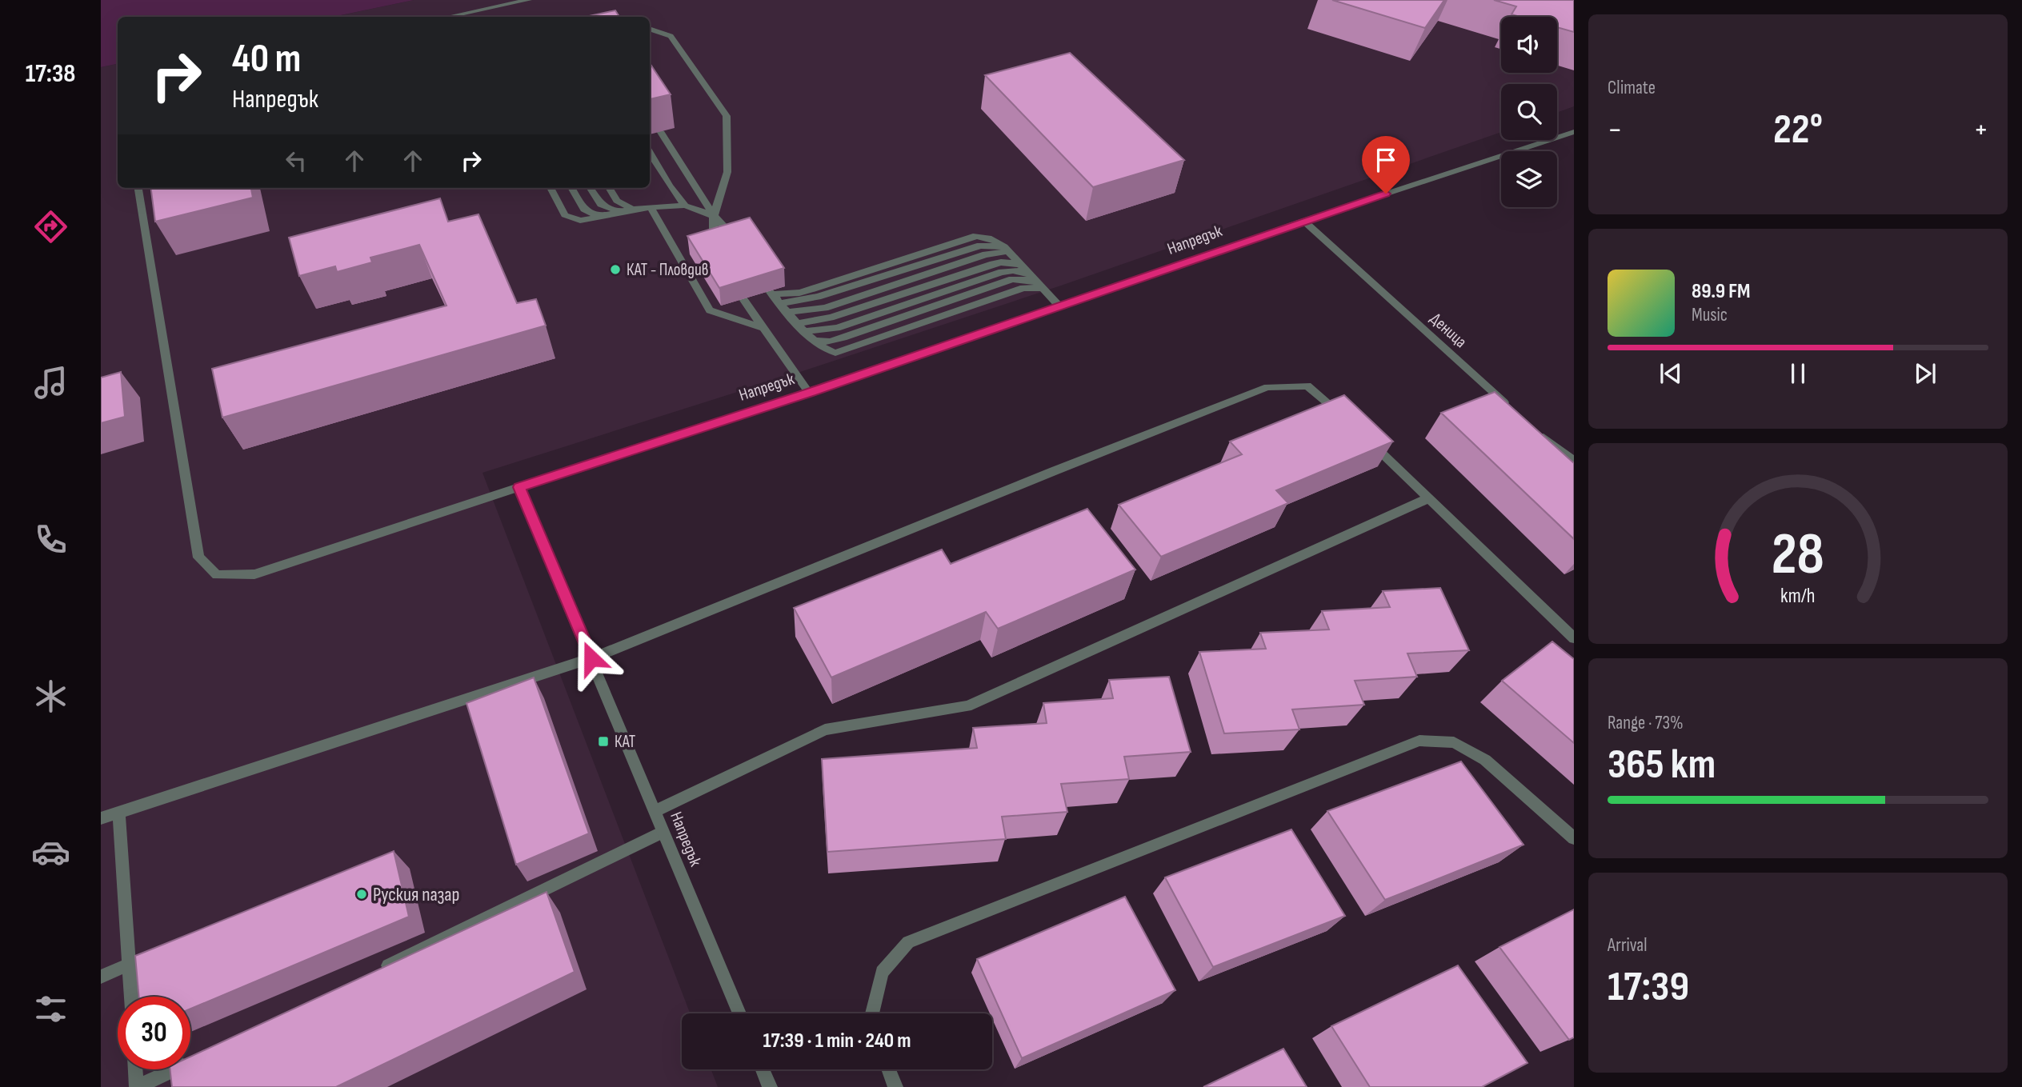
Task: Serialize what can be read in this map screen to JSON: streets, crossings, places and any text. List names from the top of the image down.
{
  "streets": {
    "street": ["Напредък", "Деница"]
  },
  "crossings": [
    ["Напредък", "Деница"]
  ],
  "places": {
    "other": ["КАТ - Пловдив", "Руския пазар"],
    "transit": ["КАТ"]
  },
  "page": {
    "tabs": "17:38",
    "tile": [
      "Climate",
      ["Range · 73%", "365 km"],
      ["Arrival", "17:39"]
    ],
    "turn": ["40 m", "Напредък"],
    "heat": ["−", "22°", "+"],
    "song": ["89.9 FM", "Music"],
    "limit": "30",
    "trip": "17:39 · 1 min · 240 m",
    "gauge": ["28", "km/h"]
  }
}
